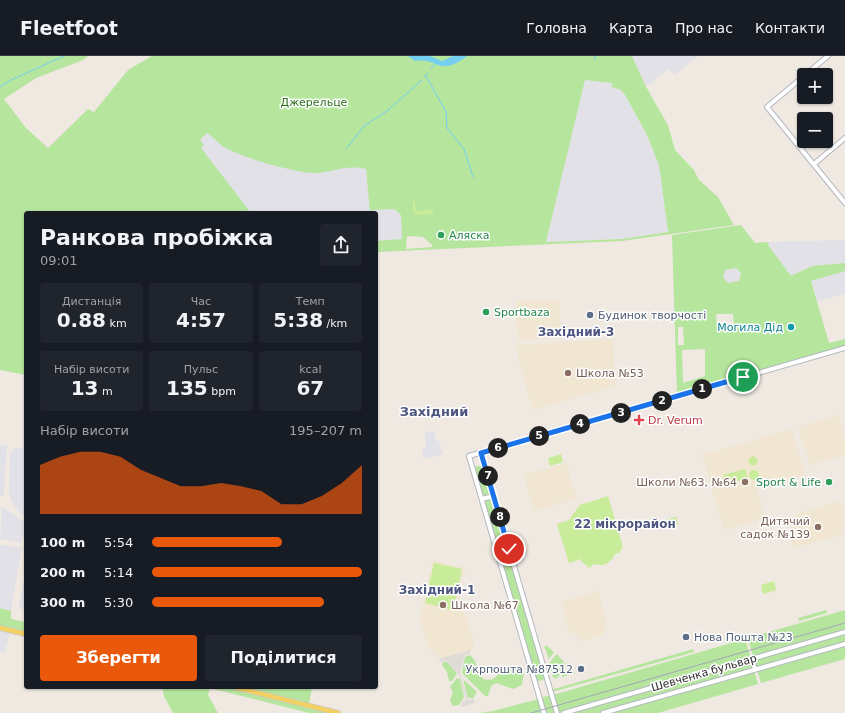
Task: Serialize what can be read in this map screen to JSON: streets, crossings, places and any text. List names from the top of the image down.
{
  "streets": {
    "street": ["Шевченка бульвар"]
  },
  "districts": [
    "Західний-3",
    "Західний",
    "22 мікрорайон",
    "Західний-1"
  ],
  "parks": ["Джерельце"],
  "places": {
    "other": [
      "Аляска",
      "Sportbaza",
      "Будинок творчості",
      "Могила Дiд",
      "Школа №53",
      "Школи №63, №64",
      "Sport & Life",
      "Дитячий садок №139",
      "Школа №67",
      "Нова Пошта №23",
      "Укрпошта №87512"
    ],
    "health": ["Dr. Verum"]
  },
  "page": {
    "header": "Fleetfoot",
    "nav": [
      "Головна",
      "Карта",
      "Про нас",
      "Контакти"
    ],
    "map_buttons": ["+", "−"],
    "heading": ["Ранкова пробіжка", "09:01"],
    "stats": [
      ["Дистанція", "0.88 km"],
      ["Час", "4:57"],
      ["Темп", "5:38 /km"],
      ["Набір висоти", "13 m"],
      ["Пульс", "135 bpm"],
      ["kcal", "67"]
    ],
    "pins": [
      "1",
      "2",
      "3",
      "4",
      "5",
      "6",
      "7",
      "8"
    ],
    "chart": ["Набір висоти", "195–207 m"],
    "list": [
      {
        "name": "100 m",
        "note": "5:54"
      },
      {
        "name": "200 m",
        "note": "5:14"
      },
      {
        "name": "300 m",
        "note": "5:30"
      }
    ],
    "buttons": ["Зберегти", "Поділитися"]
  }
}
